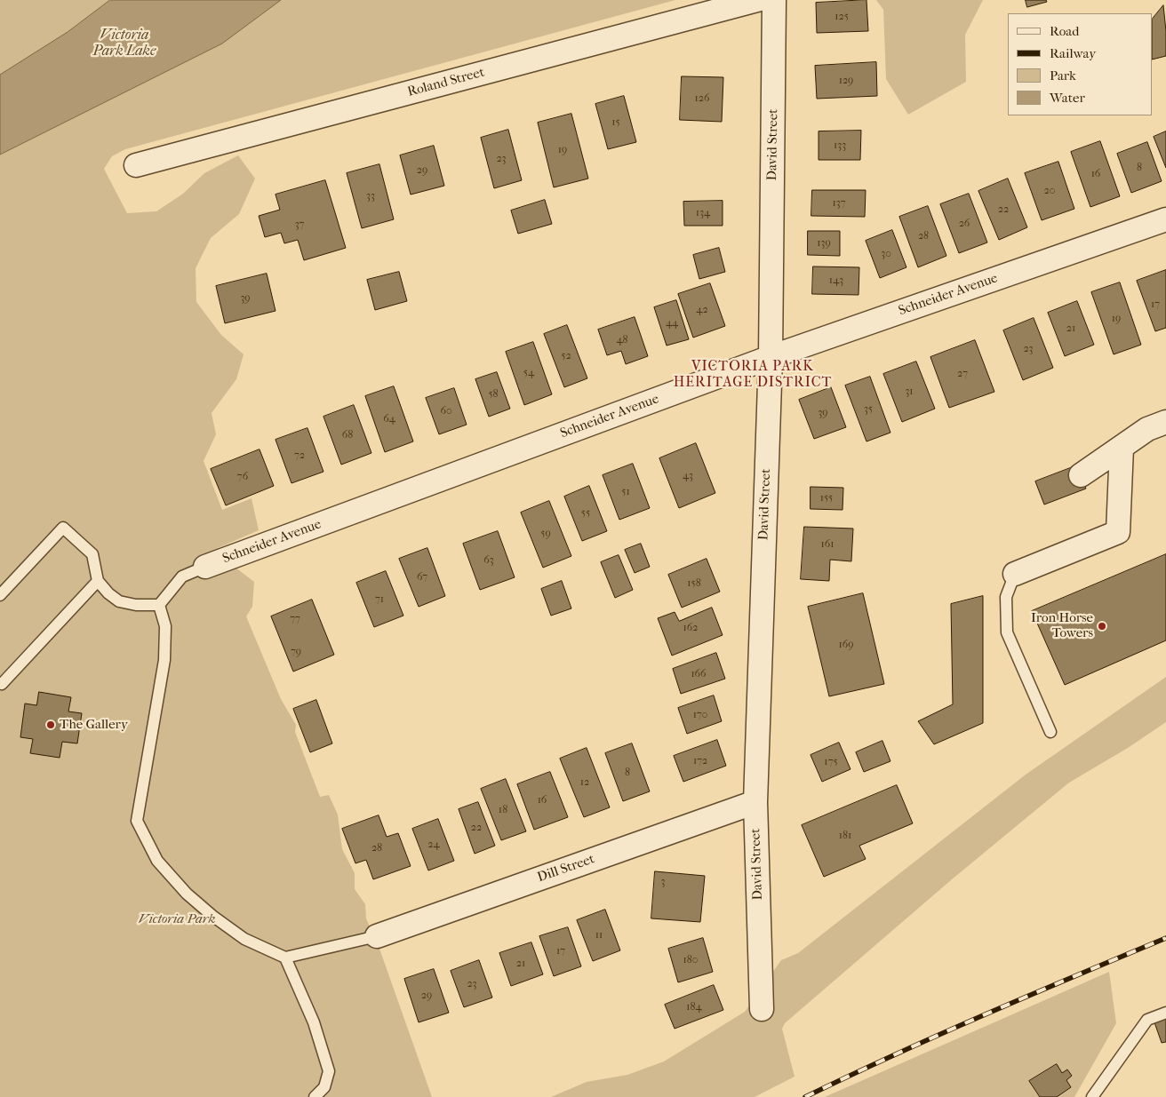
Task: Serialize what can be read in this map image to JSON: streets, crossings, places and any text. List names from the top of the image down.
{
  "streets": {
    "street": [
      "Roland Street",
      "David Street",
      "Schneider Avenue",
      "Dill Street"
    ]
  },
  "crossings": [
    ["David Street", "Schneider Avenue"],
    ["David Street", "Dill Street"]
  ],
  "districts": ["VICTORIA PARK HERITAGE DISTRICT"],
  "water": ["Victoria Park Lake"],
  "parks": ["Victoria Park"],
  "places": ["Iron Horse Towers", "The Gallery"],
  "house_numbers": [
    "125",
    "129",
    "126",
    "15",
    "133",
    "19",
    "23",
    "8",
    "29",
    "16",
    "20",
    "33",
    "137",
    "22",
    "134",
    "26",
    "37",
    "28",
    "139",
    "30",
    "143",
    "39",
    "17",
    "42",
    "19",
    "44",
    "21",
    "48",
    "23",
    "52",
    "54",
    "27",
    "31",
    "58",
    "35",
    "60",
    "39",
    "64",
    "68",
    "72",
    "43",
    "76",
    "51",
    "155",
    "55",
    "59",
    "161",
    "63",
    "67",
    "158",
    "71",
    "77",
    "162",
    "169",
    "79",
    "166",
    "170",
    "172",
    "175",
    "8",
    "12",
    "16",
    "18",
    "22",
    "181",
    "24",
    "28",
    "3",
    "11",
    "17",
    "180",
    "21",
    "23",
    "29",
    "184"
  ],
  "legend": [
    "Road",
    "Railway",
    "Park",
    "Water"
  ]
}
